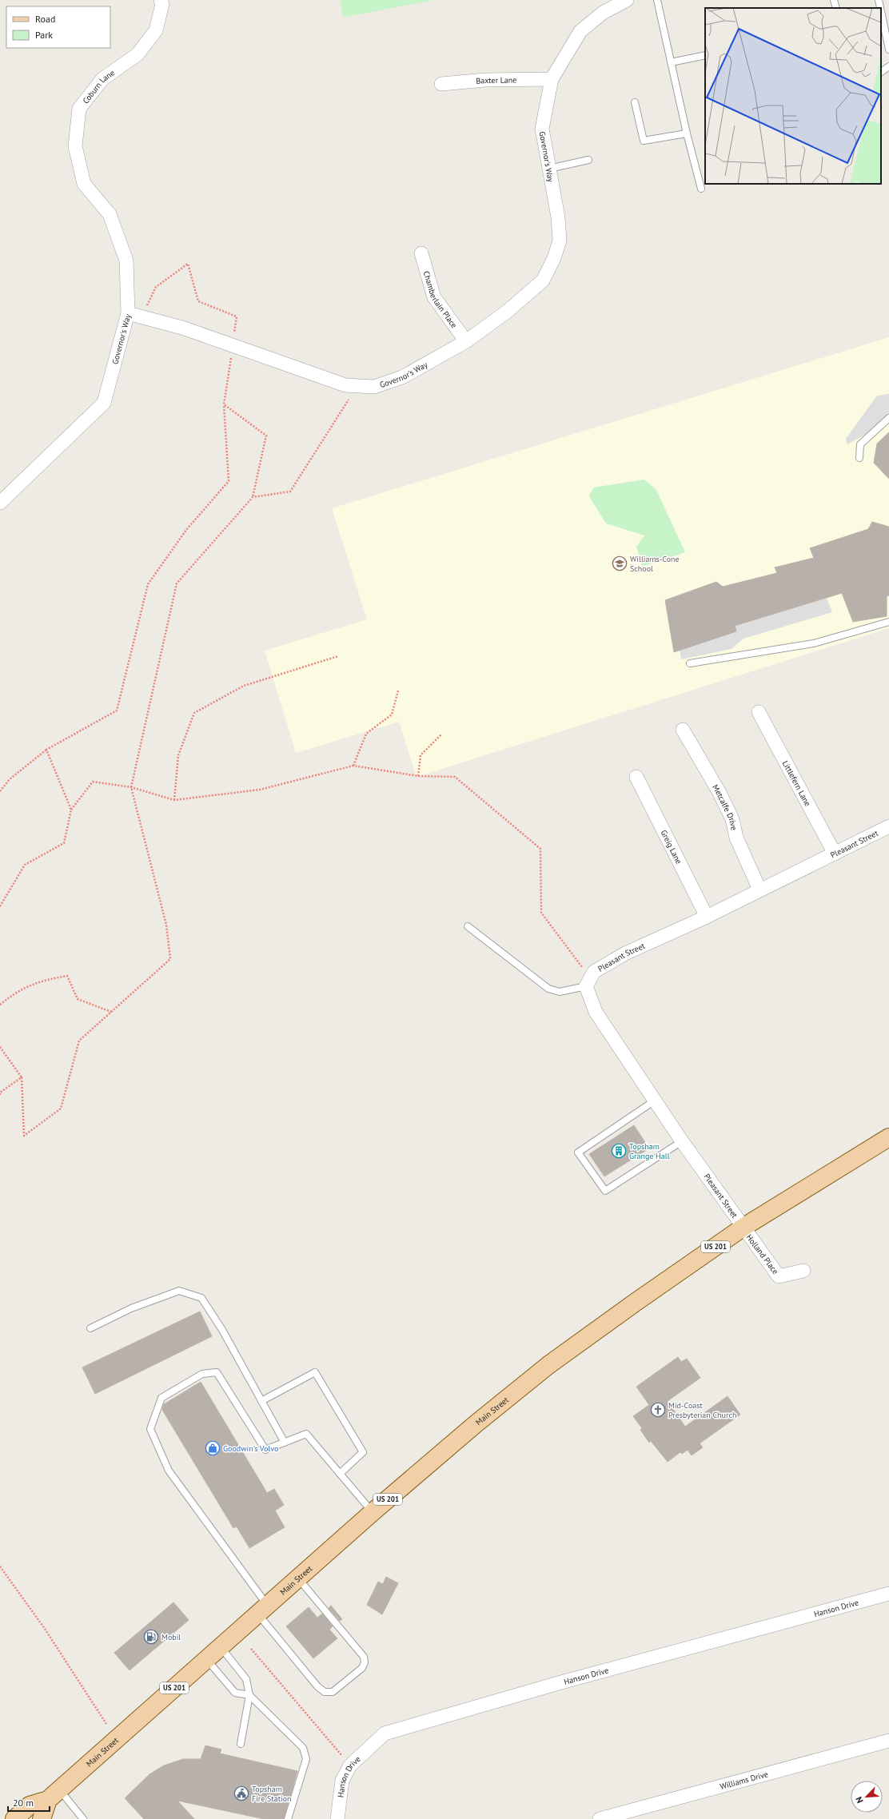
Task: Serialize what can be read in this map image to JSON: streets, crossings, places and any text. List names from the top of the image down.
{
  "streets": {
    "main road": ["US 201", "Main Street"],
    "street": [
      "Baxter Lane",
      "Coburn Lane",
      "Governor's Way",
      "Chamberlain Place",
      "Littlefern Lane",
      "Metcalfe Drive",
      "Pleasant Street",
      "Greig Lane",
      "Holland Place",
      "Hanson Drive",
      "Williams Drive"
    ]
  },
  "crossings": [
    ["Baxter Lane", "Governor's Way"],
    ["Coburn Lane", "Governor's Way"],
    ["Governor's Way", "Chamberlain Place"],
    ["Littlefern Lane", "Pleasant Street"],
    ["Metcalfe Drive", "Pleasant Street"],
    ["Pleasant Street", "Greig Lane"],
    ["Pleasant Street", "US 201"],
    ["Pleasant Street", "Holland Place"],
    ["Pleasant Street", "Main Street"],
    ["US 201", "Holland Place"],
    ["US 201", "Main Street"],
    ["Holland Place", "Main Street"]
  ],
  "places": {
    "school or university": ["Williams-Cone School"],
    "building": ["Topsham Grange Hall"],
    "church": ["Mid-Coast Presbyterian Church"],
    "shop": ["Goodwin's Volvo"],
    "fuel station": ["Mobil"],
    "public building": ["Topsham Fire Station"]
  },
  "legend": ["Road", "Park"],
  "scale_bar": "20 m",
  "north": "bottom left"
}
